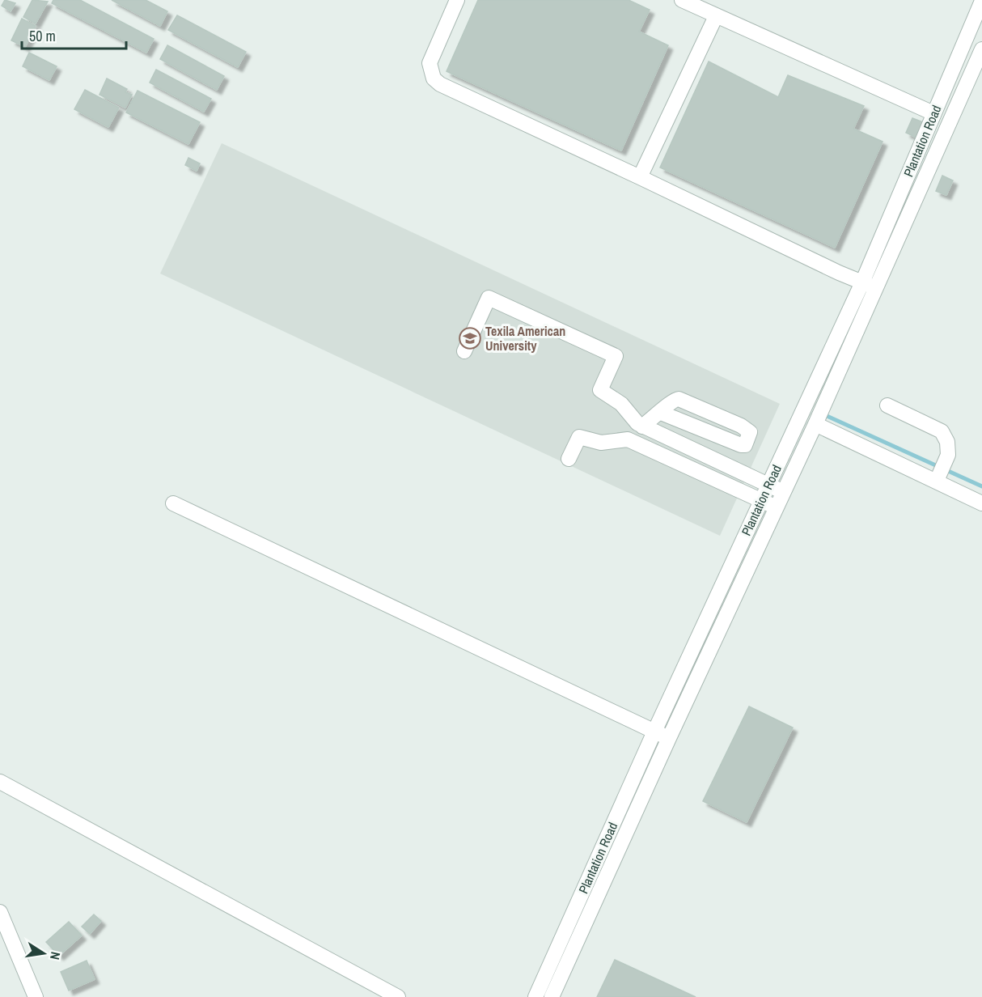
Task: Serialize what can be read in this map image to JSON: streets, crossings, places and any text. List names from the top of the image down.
{
  "streets": {
    "street": ["Plantation Road"]
  },
  "places": {
    "school or university": ["Texila American University"]
  },
  "scale_bar": "50 m",
  "north": "right"
}
